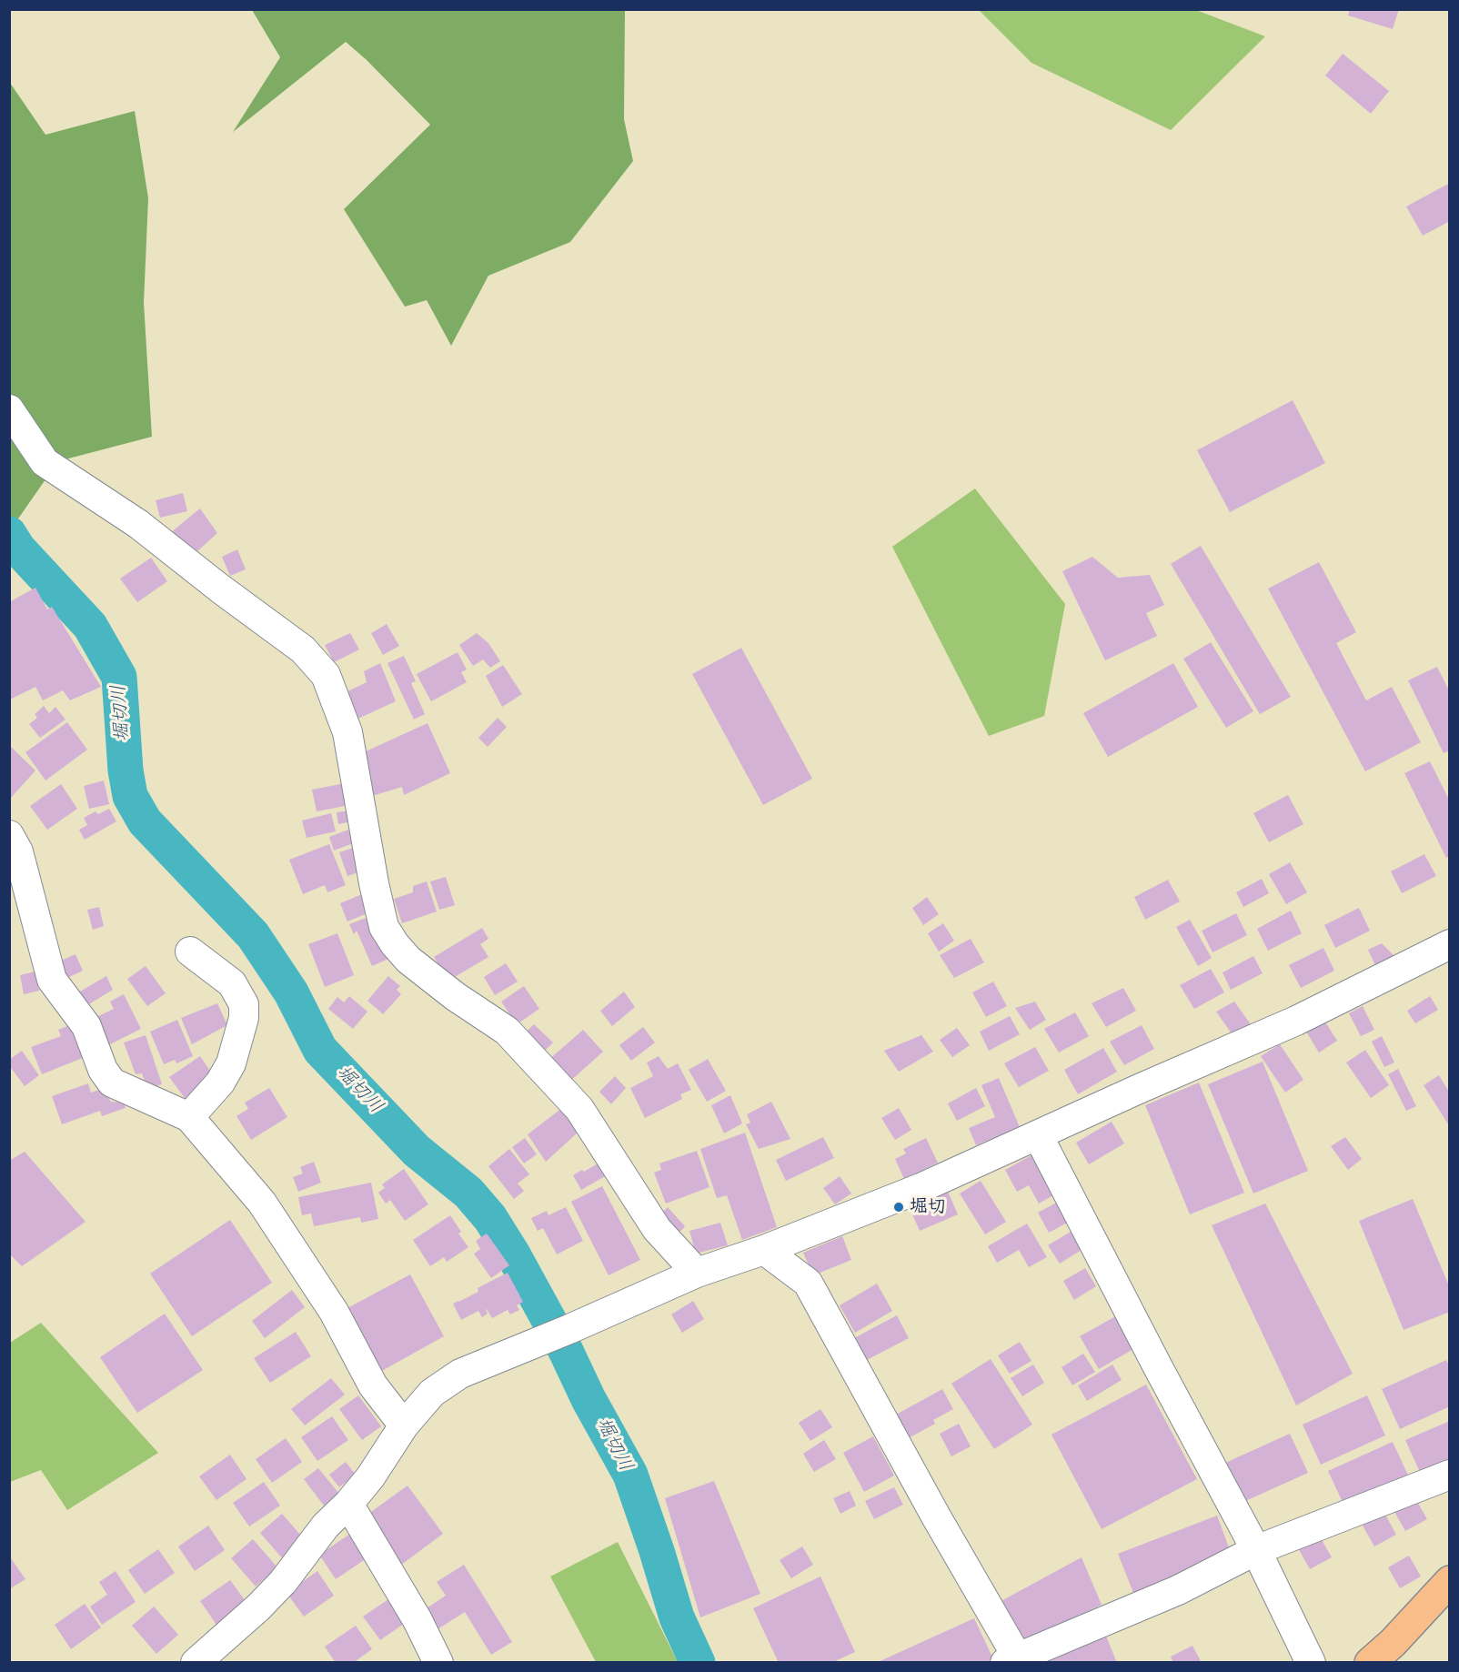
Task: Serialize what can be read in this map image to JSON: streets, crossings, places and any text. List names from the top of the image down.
{
  "water": ["堀切川"],
  "places": ["堀切"]
}
